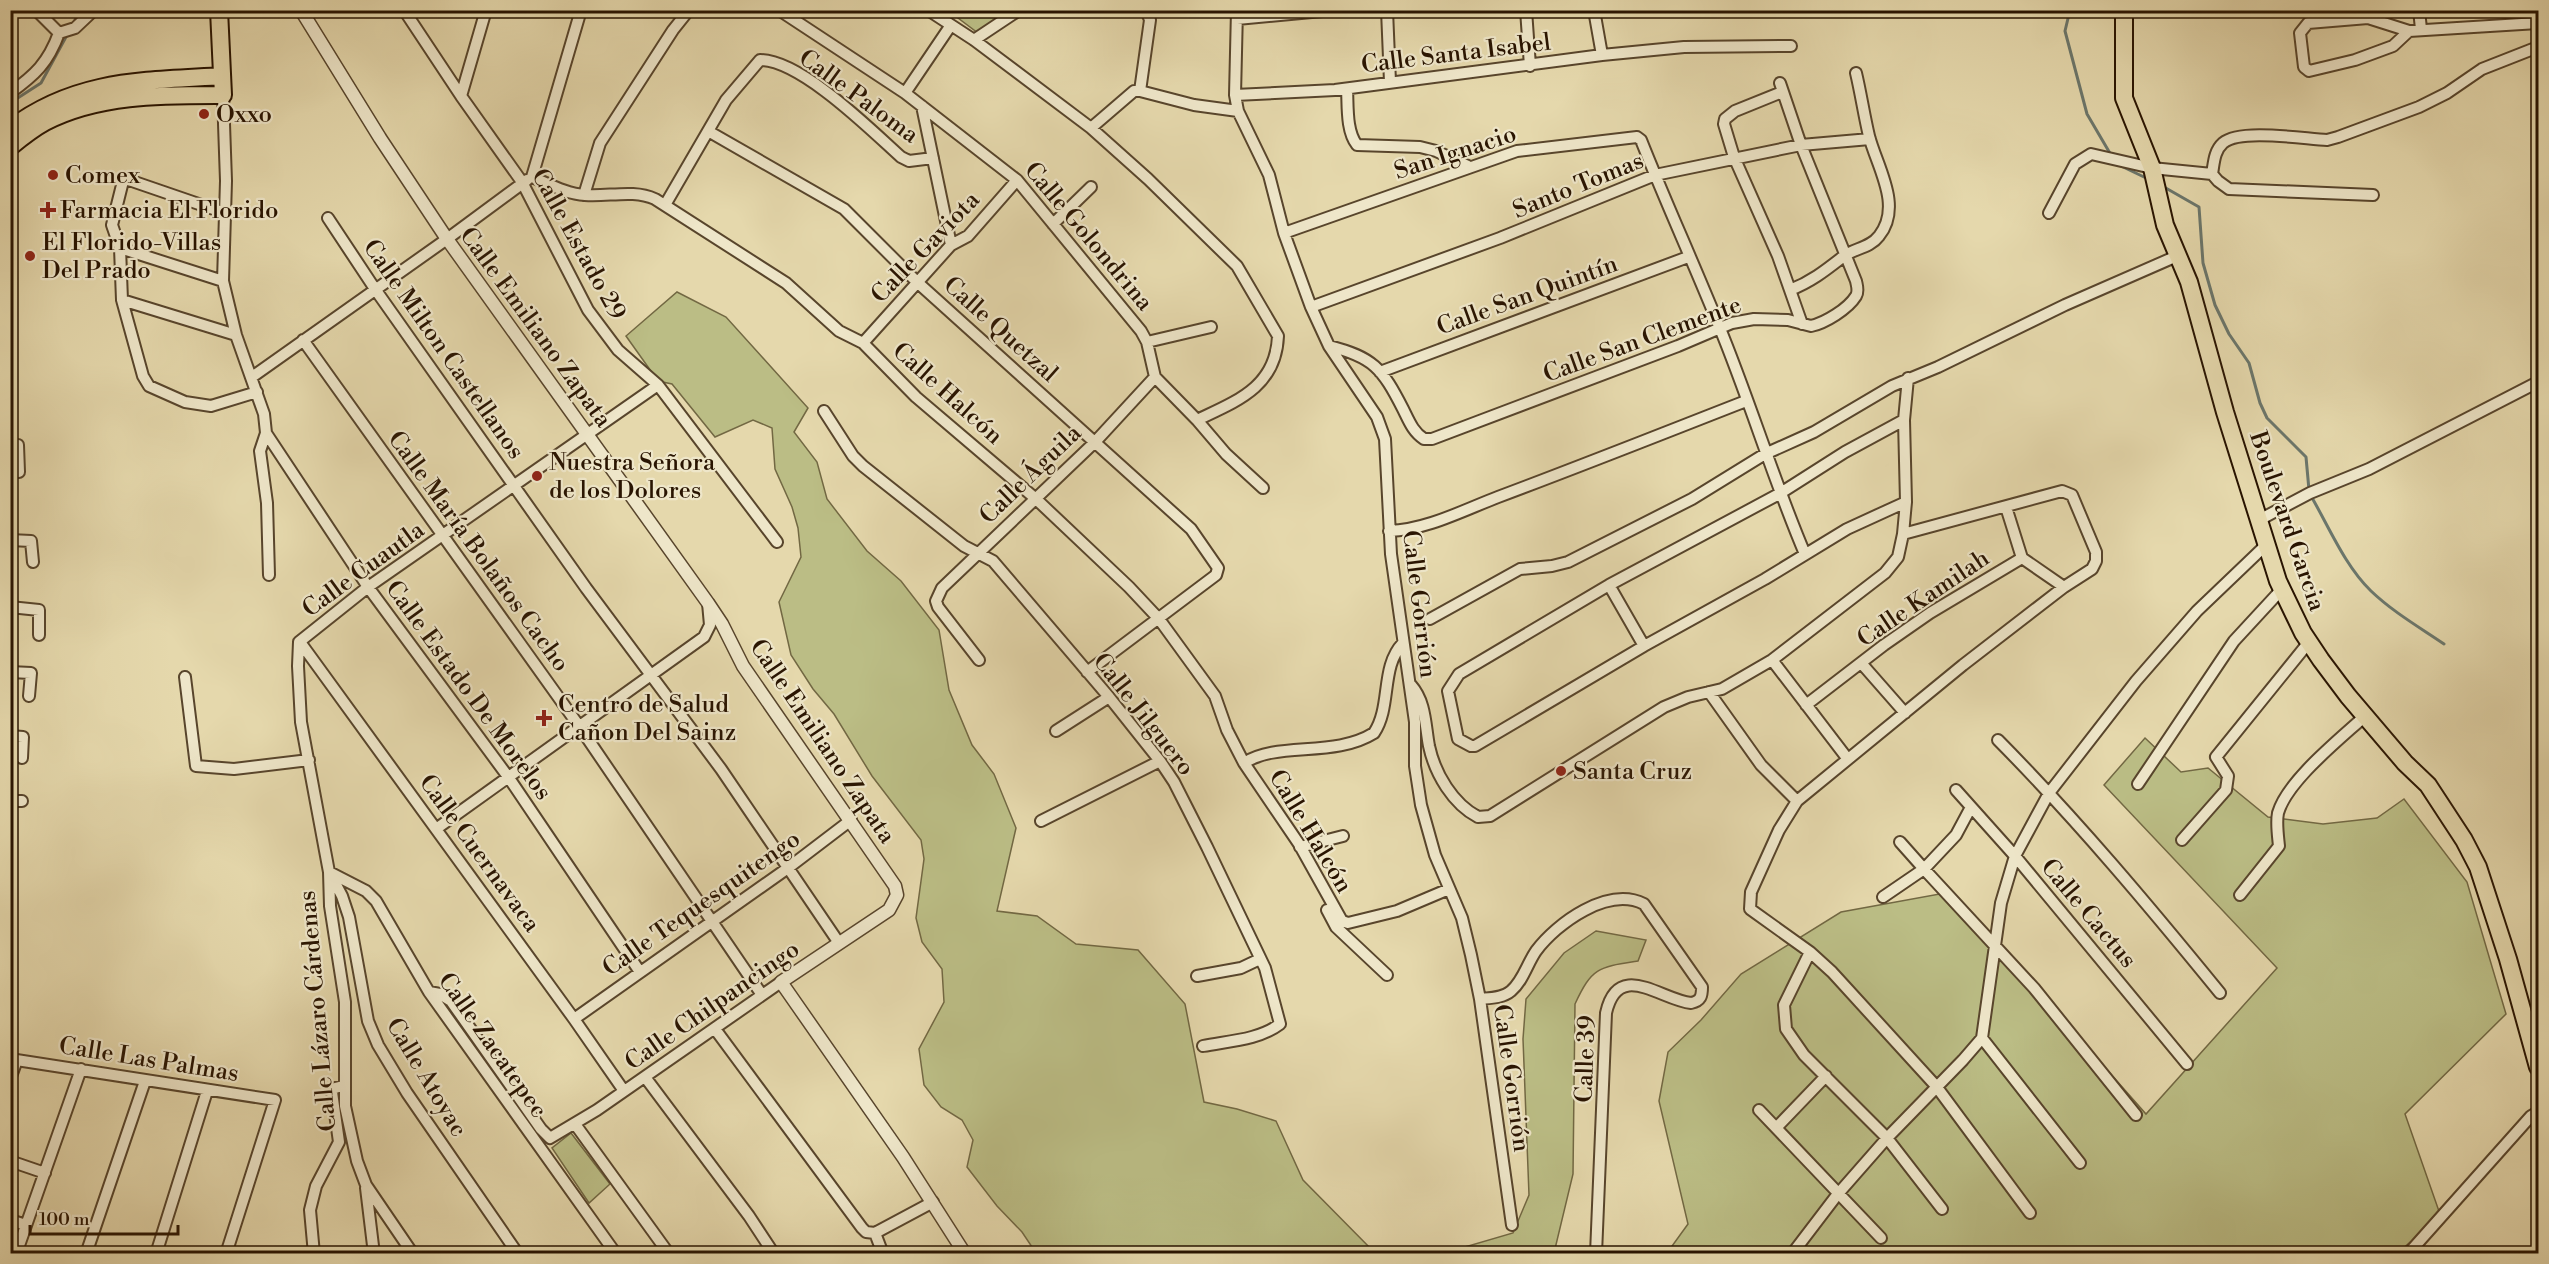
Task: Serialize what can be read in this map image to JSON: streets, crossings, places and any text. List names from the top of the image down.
{
  "streets": {
    "main road": ["Boulevard Garcia"],
    "street": [
      "Calle Santa Isabel",
      "Calle Paloma",
      "San Ignacio",
      "Santo Tomas",
      "Calle Golondrina",
      "Calle Estado 29",
      "Calle Gaviota",
      "Calle San Quintín",
      "Calle Emiliano Zapata",
      "Calle Quetzal",
      "Calle San Clemente",
      "Calle Milton Castellanos",
      "Calle Halcón",
      "Calle Águila",
      "Calle María Bolaños Cacho",
      "Calle Cuautla",
      "Calle Kamilah",
      "Calle Gorrión",
      "Calle Estado De Morelos",
      "Calle Jilguero",
      "Calle Cuernavaca",
      "Calle Tequesquitengo",
      "Calle Cactus",
      "Calle Chilpancingo",
      "Calle Lázaro Cárdenas",
      "Calle Zacatepec",
      "Calle Las Palmas",
      "Calle 39",
      "Calle Atoyac"
    ]
  },
  "crossings": [
    ["Calle Santa Isabel", "Calle Gorrión"],
    ["Calle Paloma", "Calle Quetzal"],
    ["San Ignacio", "Santo Tomas"],
    ["San Ignacio", "Calle San Quintín"],
    ["San Ignacio", "Calle San Clemente"],
    ["San Ignacio", "Calle Gorrión"],
    ["Santo Tomas", "Calle San Clemente"],
    ["Santo Tomas", "Calle Gorrión"],
    ["Calle Golondrina", "Calle Gaviota"],
    ["Calle Golondrina", "Calle Águila"],
    ["Calle Estado 29", "Calle Halcón"],
    ["Calle Estado 29", "Calle Cuautla"],
    ["Calle Gaviota", "Calle Quetzal"],
    ["Calle Gaviota", "Calle Halcón"],
    ["Calle San Quintín", "Calle San Clemente"],
    ["Calle Emiliano Zapata", "Calle Cuautla"],
    ["Calle Emiliano Zapata", "Calle Tequesquitengo"],
    ["Calle Emiliano Zapata", "Calle Chilpancingo"],
    ["Calle Quetzal", "Calle Halcón"],
    ["Calle Quetzal", "Calle Águila"],
    ["Calle San Clemente", "Calle Gorrión"],
    ["Calle Milton Castellanos", "Calle Cuautla"],
    ["Calle Milton Castellanos", "Calle Tequesquitengo"],
    ["Calle Milton Castellanos", "Calle Chilpancingo"],
    ["Calle Halcón", "Calle Águila"],
    ["Calle Halcón", "Calle Gorrión"],
    ["Calle Águila", "Calle Jilguero"],
    ["Calle María Bolaños Cacho", "Calle Cuautla"],
    ["Calle María Bolaños Cacho", "Calle Tequesquitengo"],
    ["Calle María Bolaños Cacho", "Calle Chilpancingo"],
    ["Calle Cuautla", "Calle Estado De Morelos"],
    ["Calle Cuautla", "Calle Cuernavaca"],
    ["Calle Cuautla", "Calle Lázaro Cárdenas"],
    ["Calle Gorrión", "Calle 39"],
    ["Calle Estado De Morelos", "Calle Tequesquitengo"],
    ["Calle Cuernavaca", "Calle Tequesquitengo"],
    ["Calle Cuernavaca", "Calle Chilpancingo"],
    ["Calle Cuernavaca", "Calle Lázaro Cárdenas"],
    ["Calle Chilpancingo", "Calle Zacatepec"],
    ["Calle Lázaro Cárdenas", "Calle Zacatepec"],
    ["Calle Lázaro Cárdenas", "Calle Atoyac"],
    ["Calle Zacatepec", "Calle Atoyac"]
  ],
  "places": {
    "other": [
      "Oxxo",
      "Comex",
      "El Florido-Villas Del Prado",
      "Nuestra Señora de los Dolores",
      "Santa Cruz"
    ],
    "health": ["Farmacia El Florido", "Centro de Salud Cañon Del Sainz"]
  },
  "scale_bar": "100 m"
}
